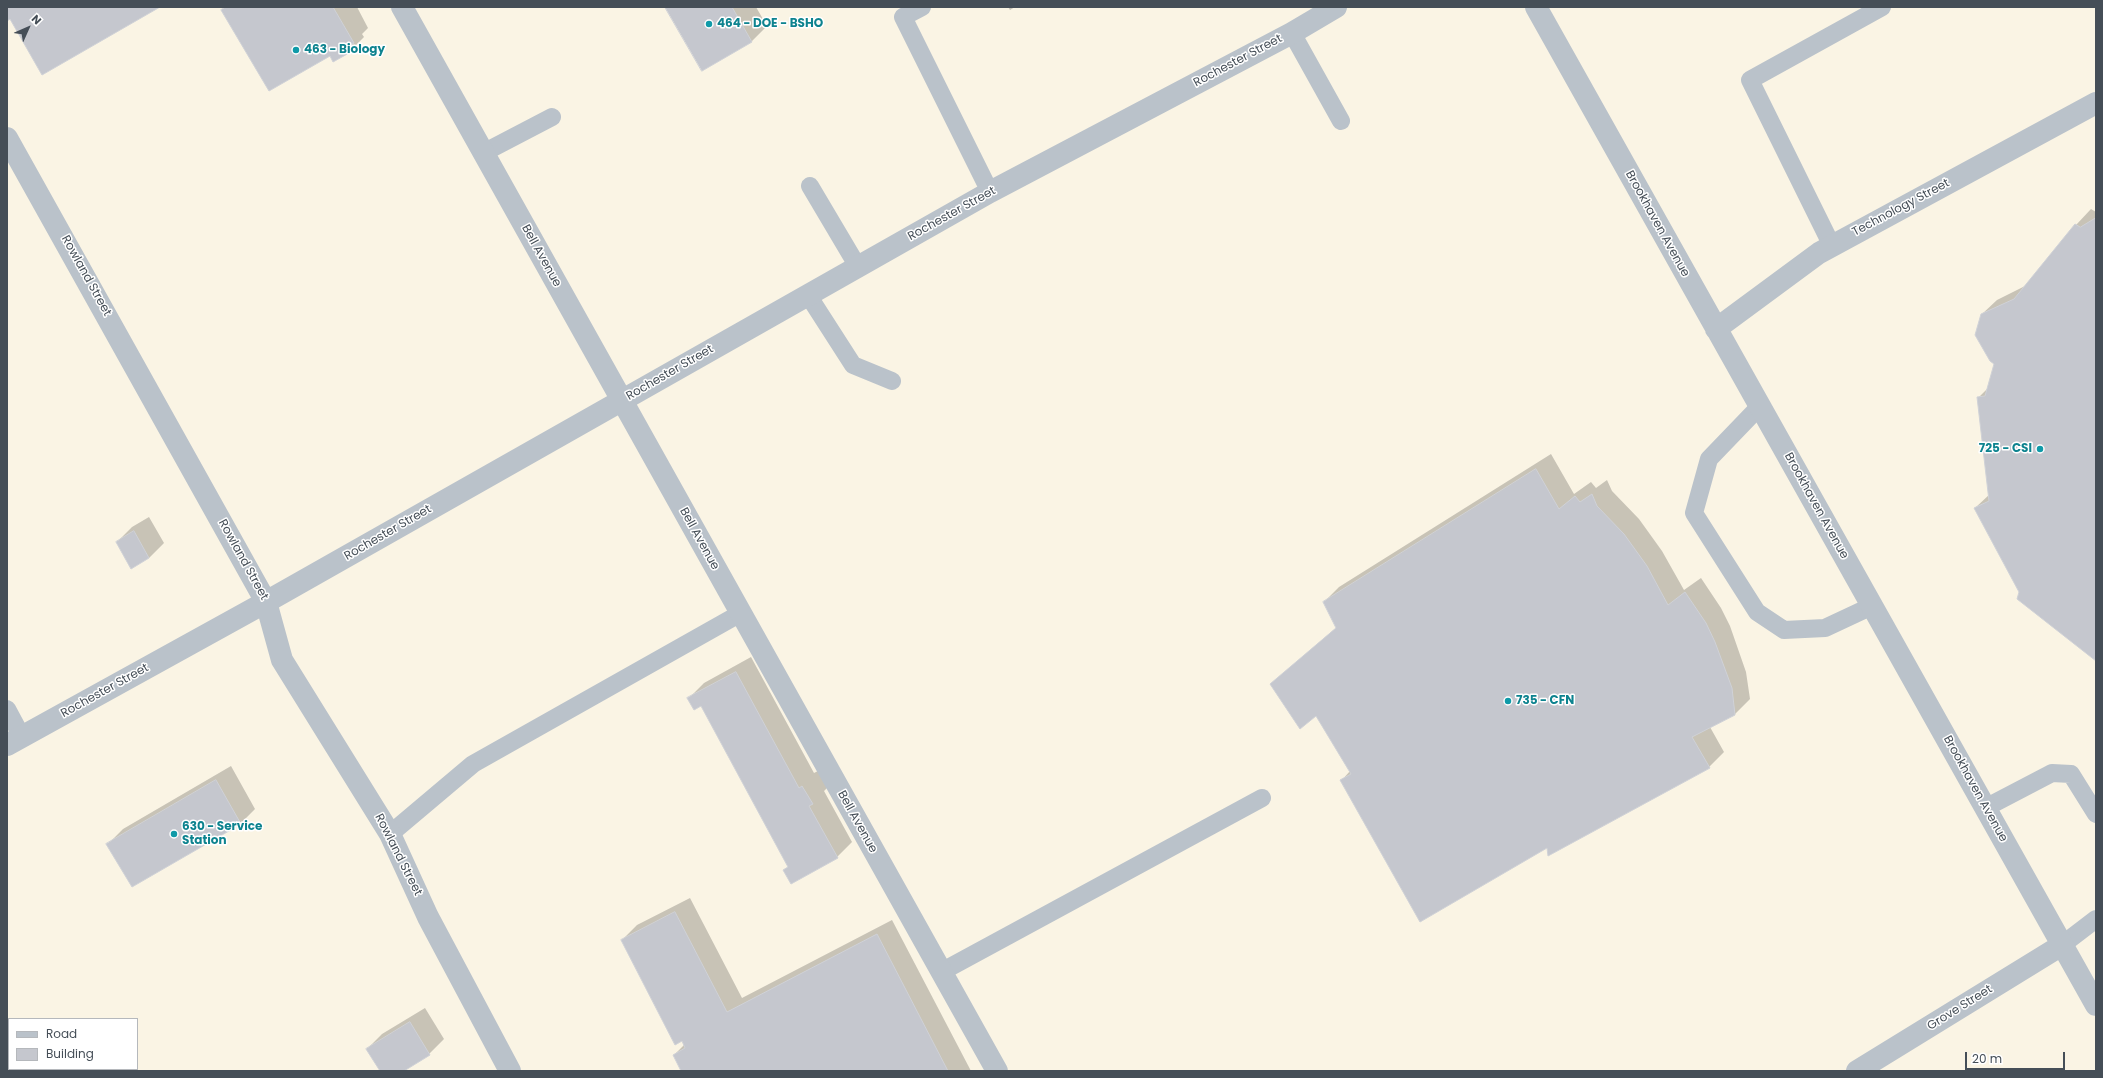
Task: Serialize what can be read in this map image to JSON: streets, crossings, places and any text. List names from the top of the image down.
{
  "streets": {
    "street": [
      "Rochester Street",
      "Technology Street",
      "Brookhaven Avenue",
      "Bell Avenue",
      "Rowland Street",
      "Grove Street"
    ]
  },
  "crossings": [
    ["Rochester Street", "Bell Avenue"],
    ["Rochester Street", "Rowland Street"],
    ["Technology Street", "Brookhaven Avenue"],
    ["Brookhaven Avenue", "Grove Street"]
  ],
  "places": [
    "464 - DOE - BSHO",
    "463 - Biology",
    "725 - CSI",
    "735 - CFN",
    "630 - Service Station"
  ],
  "legend": ["Road", "Building"],
  "scale_bar": "20 m",
  "north": "top right"
}
